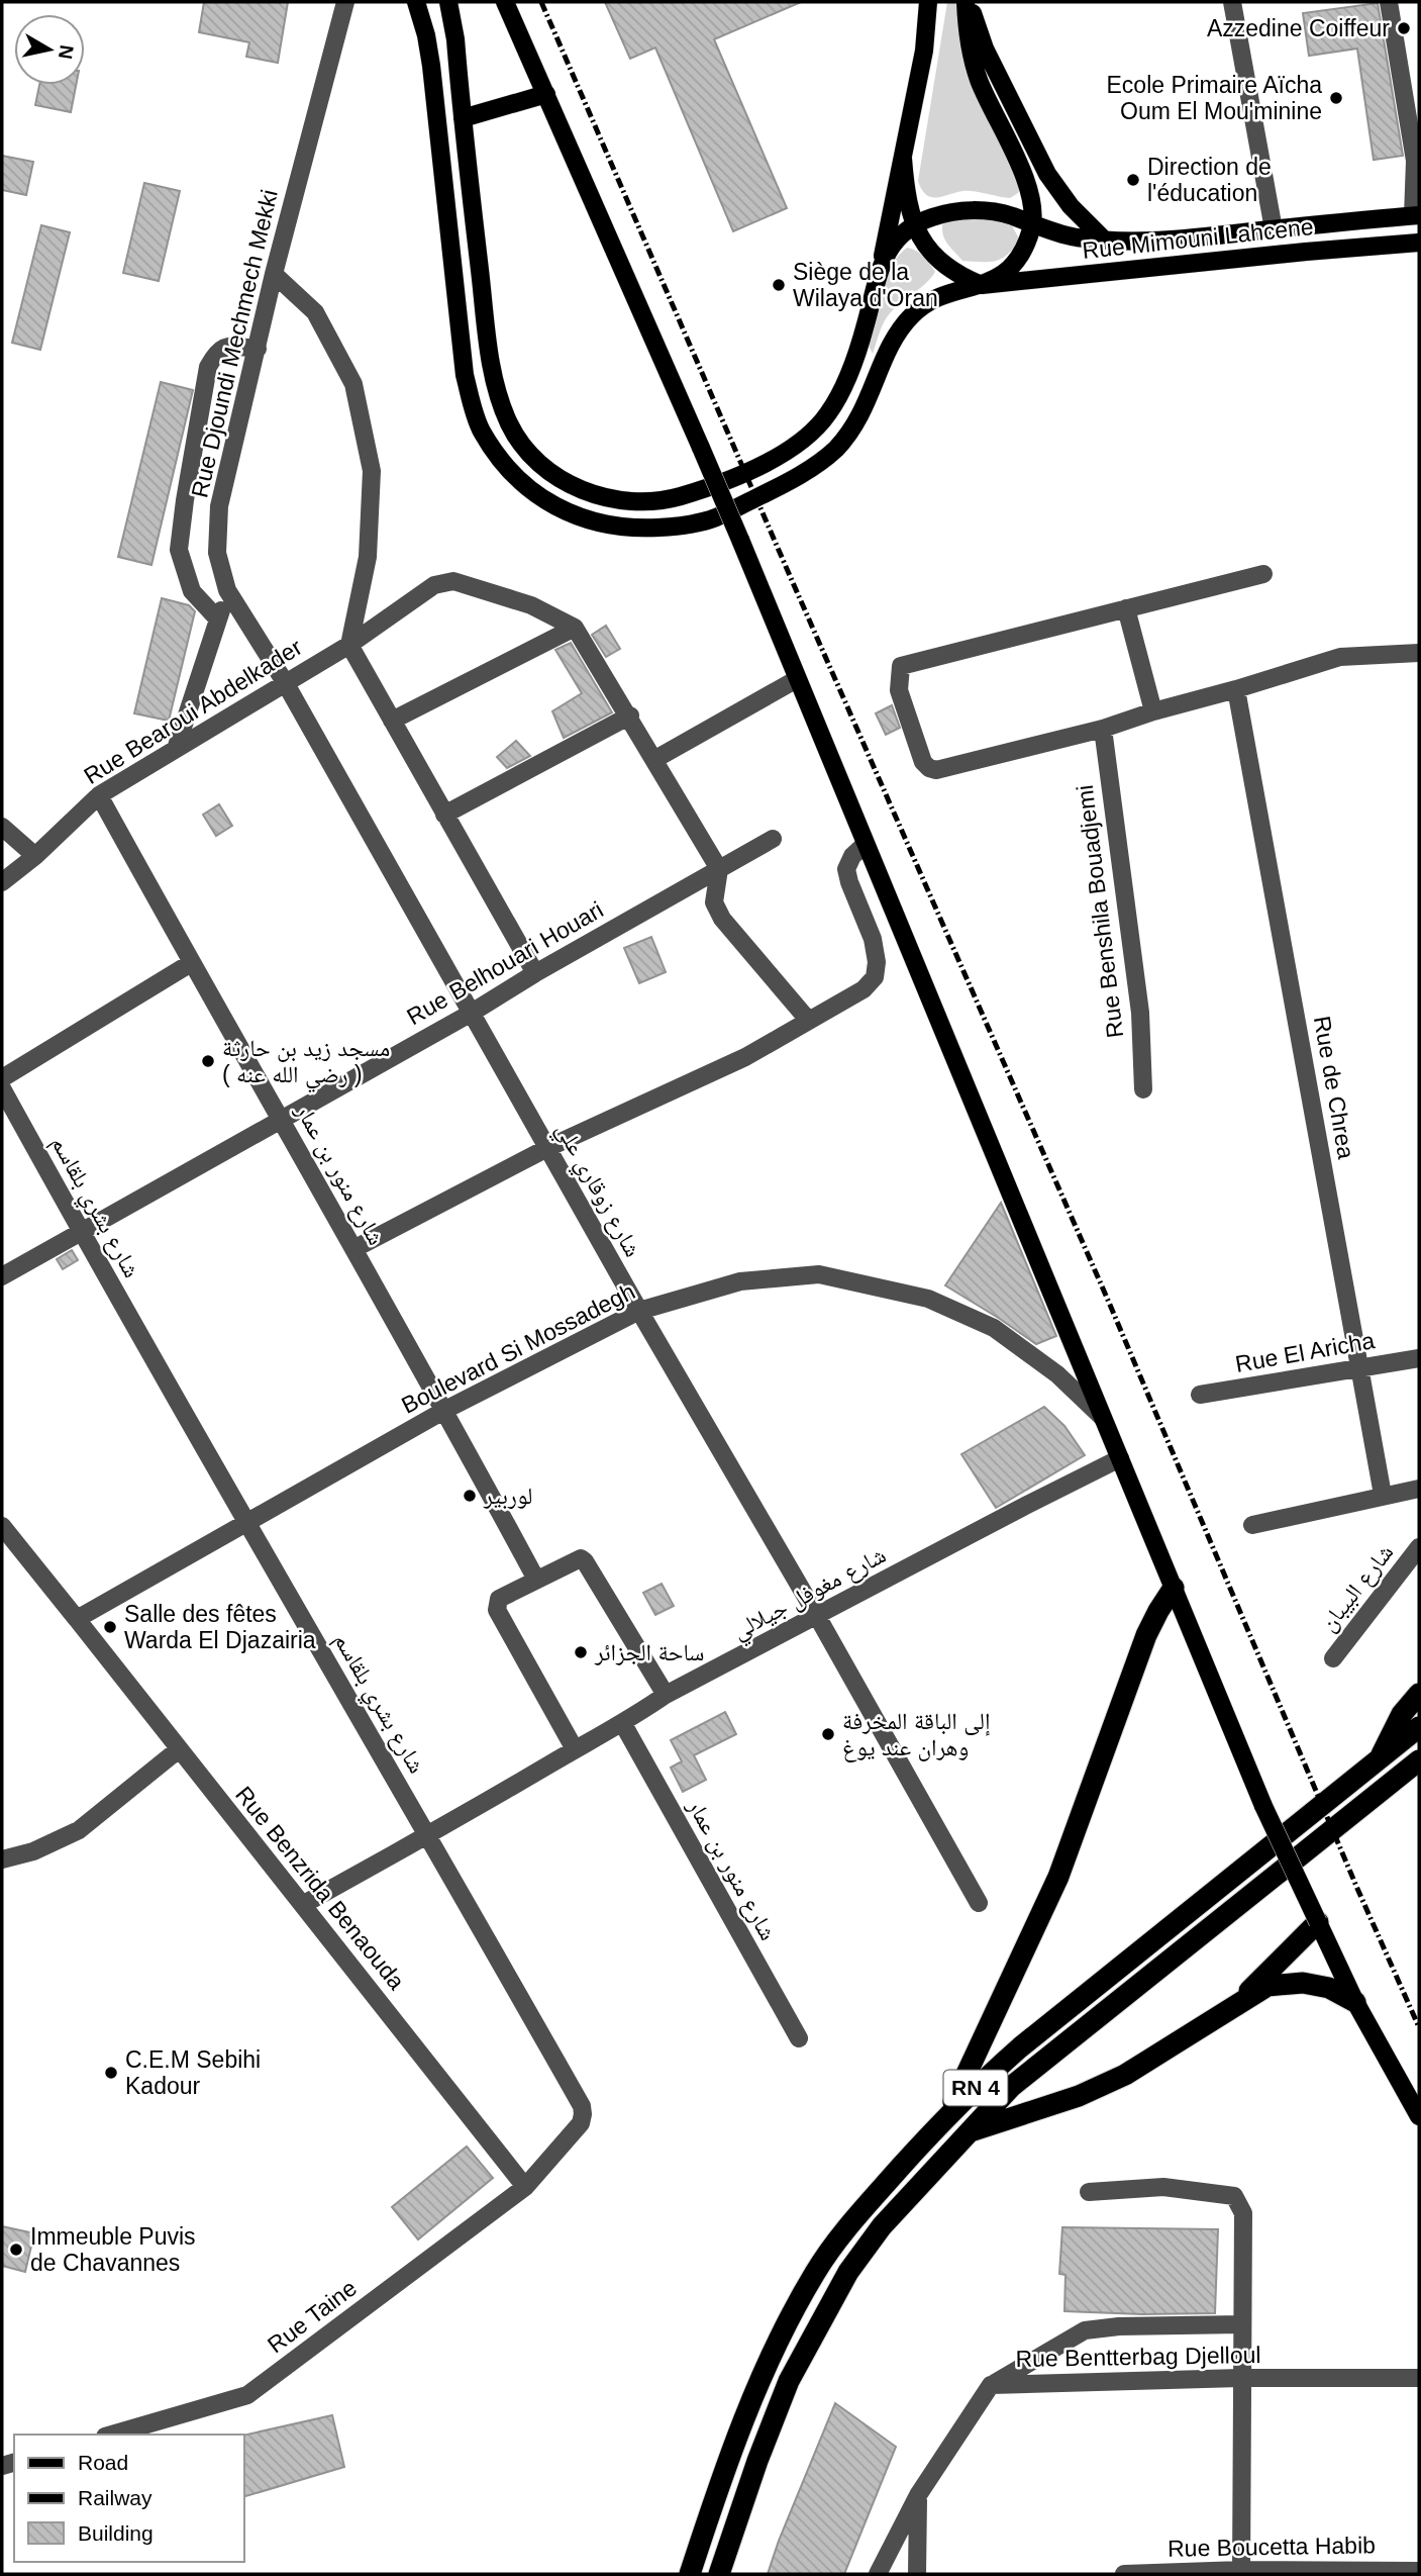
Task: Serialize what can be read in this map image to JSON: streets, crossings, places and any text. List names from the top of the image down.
{
  "streets": {
    "highway": ["RN 4"],
    "main road": ["Rue Mimouni Lahcene"],
    "street": [
      "Rue Djoundi Mechmech Mekki",
      "Rue Bearoui Abdelkader",
      "Rue Benshila Bouadjemi",
      "Rue Belhouari Houari",
      "Rue de Chrea",
      "شارع منور بن عمار",
      "شارع زوقاري علي",
      "شارع بشري بلقاسم",
      "Boulevard Si Mossadegh",
      "Rue El Aricha",
      "شارع البيبان",
      "شارع مغوفل جيلالي",
      "Rue Benzrida Benaouda",
      "Rue Taine",
      "Rue Bentterbag Djelloul",
      "Rue Boucetta Habib"
    ]
  },
  "crossings": [
    ["Rue Djoundi Mechmech Mekki", "Rue Bearoui Abdelkader"],
    ["Rue Djoundi Mechmech Mekki", "شارع زوقاري علي"],
    ["Rue Bearoui Abdelkader", "شارع منور بن عمار"],
    ["Rue Bearoui Abdelkader", "شارع زوقاري علي"],
    ["Rue Belhouari Houari", "شارع منور بن عمار"],
    ["Rue Belhouari Houari", "شارع زوقاري علي"],
    ["Rue Belhouari Houari", "شارع بشري بلقاسم"],
    ["Rue de Chrea", "Rue El Aricha"],
    ["شارع منور بن عمار", "Boulevard Si Mossadegh"],
    ["شارع منور بن عمار", "شارع مغوفل جيلالي"],
    ["شارع زوقاري علي", "Boulevard Si Mossadegh"],
    ["شارع زوقاري علي", "شارع مغوفل جيلالي"],
    ["شارع بشري بلقاسم", "Boulevard Si Mossadegh"],
    ["شارع بشري بلقاسم", "شارع مغوفل جيلالي"],
    ["شارع بشري بلقاسم", "Rue Benzrida Benaouda"],
    ["شارع بشري بلقاسم", "Rue Taine"],
    ["Boulevard Si Mossadegh", "Rue Benzrida Benaouda"],
    ["شارع مغوفل جيلالي", "Rue Benzrida Benaouda"],
    ["Rue Benzrida Benaouda", "Rue Taine"]
  ],
  "places": [
    "Azzedine Coiffeur",
    "Ecole Primaire Aïcha Oum El Mou'minine",
    "Direction de l'éducation",
    "Siège de la Wilaya d'Oran",
    "مسجد زيد بن حارثة ( رضي الله عنه )",
    "لوربير",
    "Salle des fêtes Warda El Djazairia",
    "ساحة الجزائر",
    "إلى الباقة المخرفة وهران عند يوغ",
    "C.E.M Sebihi Kadour",
    "Immeuble Puvis de Chavannes"
  ],
  "legend": ["Road", "Railway", "Building"],
  "north": "right"
}
